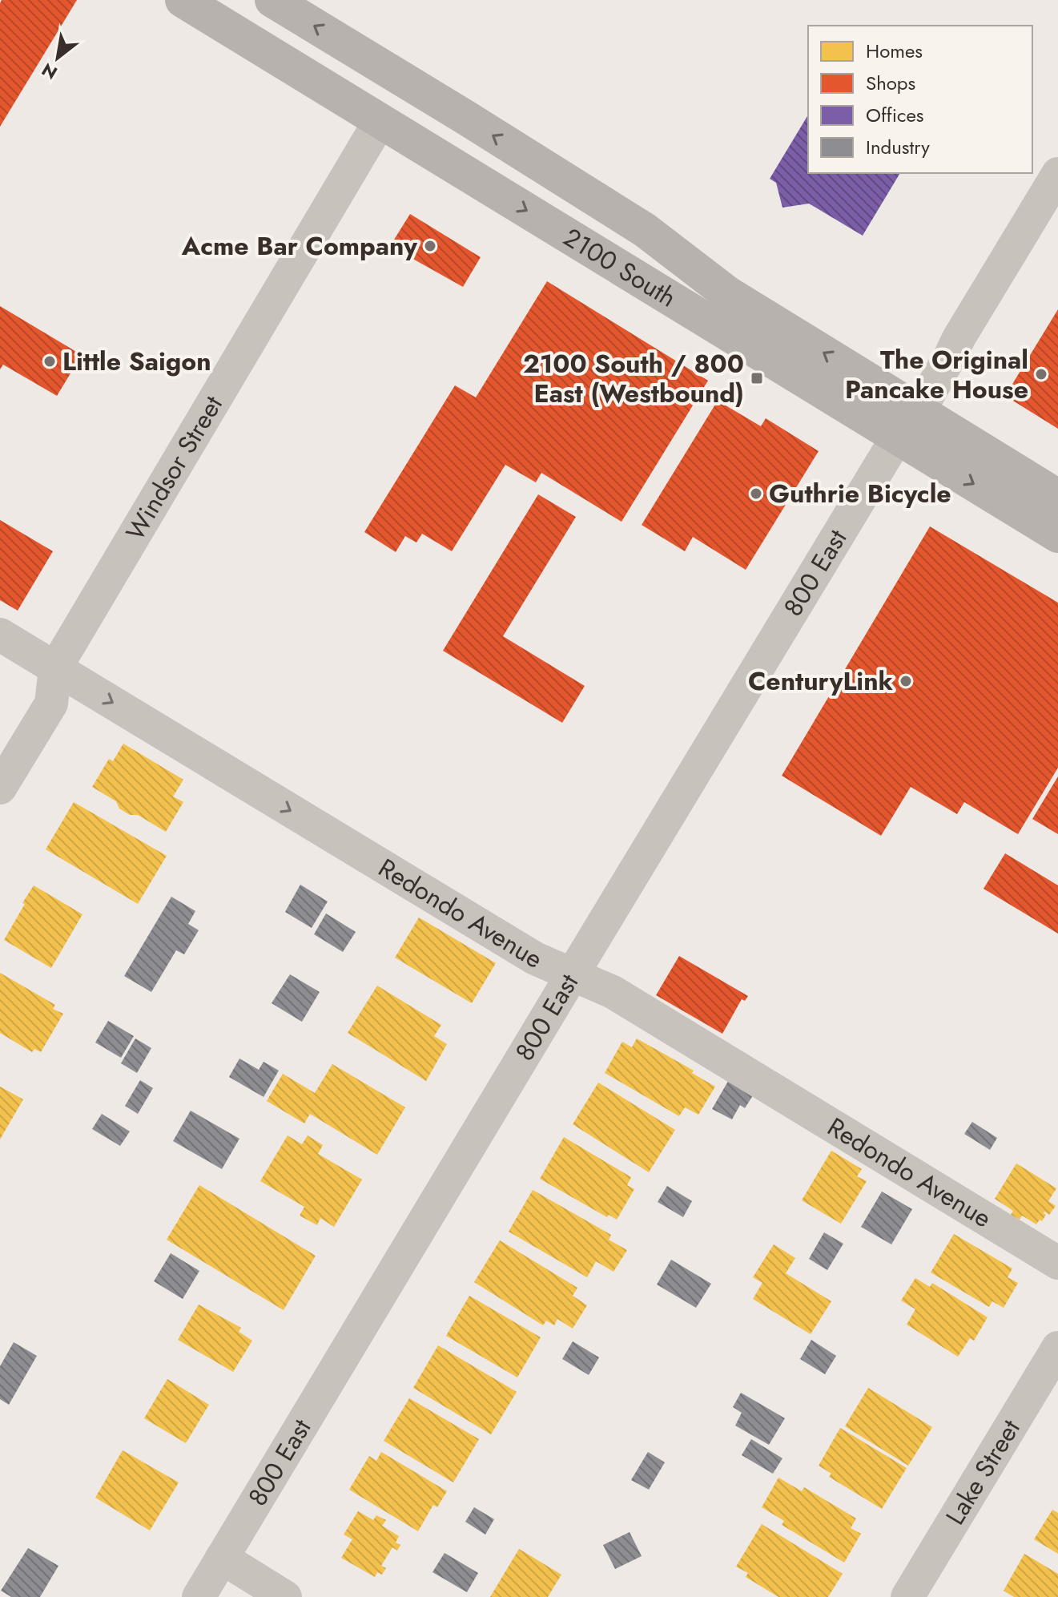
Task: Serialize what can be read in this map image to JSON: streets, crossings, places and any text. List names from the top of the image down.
{
  "streets": {
    "main road": ["2100 South"],
    "street": [
      "Windsor Street",
      "800 East",
      "Redondo Avenue",
      "Lake Street"
    ]
  },
  "crossings": [
    ["2100 South", "Windsor Street"],
    ["2100 South", "800 East"],
    ["Windsor Street", "Redondo Avenue"],
    ["800 East", "Redondo Avenue"]
  ],
  "one_way": ["Redondo Avenue"],
  "places": {
    "other": [
      "Acme Bar Company",
      "Little Saigon",
      "The Original Pancake House",
      "Guthrie Bicycle",
      "CenturyLink"
    ],
    "transit": ["2100 South / 800 East (Westbound)"]
  },
  "legend": [
    "Homes",
    "Shops",
    "Offices",
    "Industry"
  ],
  "north": "bottom left"
}
